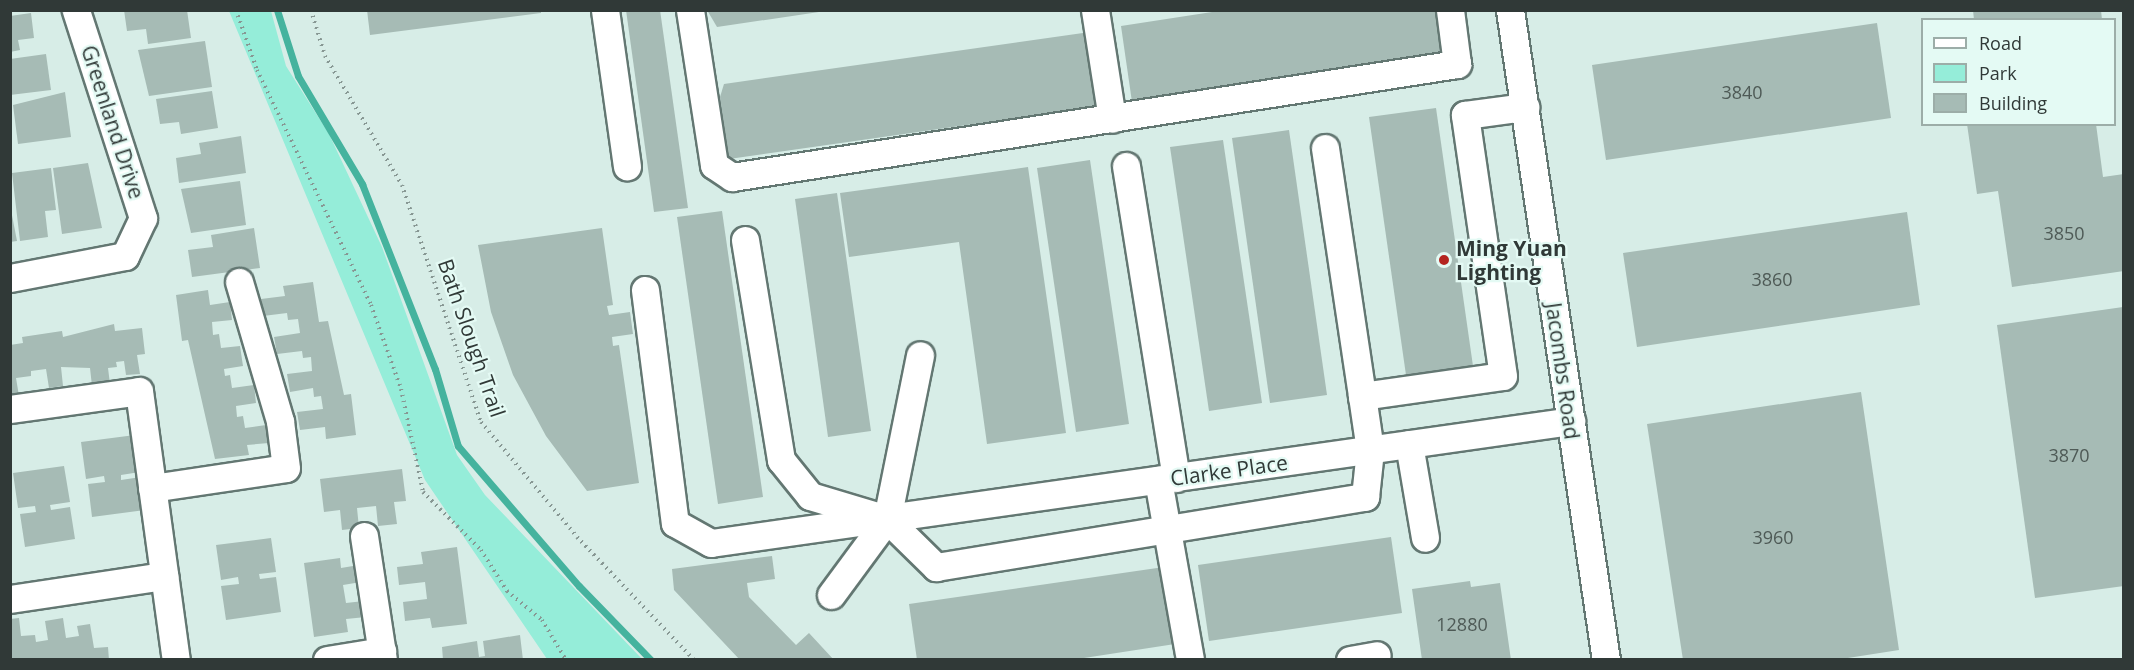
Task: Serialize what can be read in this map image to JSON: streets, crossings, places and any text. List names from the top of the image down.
{
  "streets": {
    "street": ["Greenland Drive", "Jacombs Road", "Clarke Place"],
    "path": ["Bath Slough Trail"]
  },
  "crossings": [
    ["Jacombs Road", "Clarke Place"]
  ],
  "places": ["Ming Yuan Lighting"],
  "house_numbers": [
    "3840",
    "3850",
    "3860",
    "3870",
    "3960",
    "12880"
  ],
  "legend": ["Road", "Park", "Building"]
}
